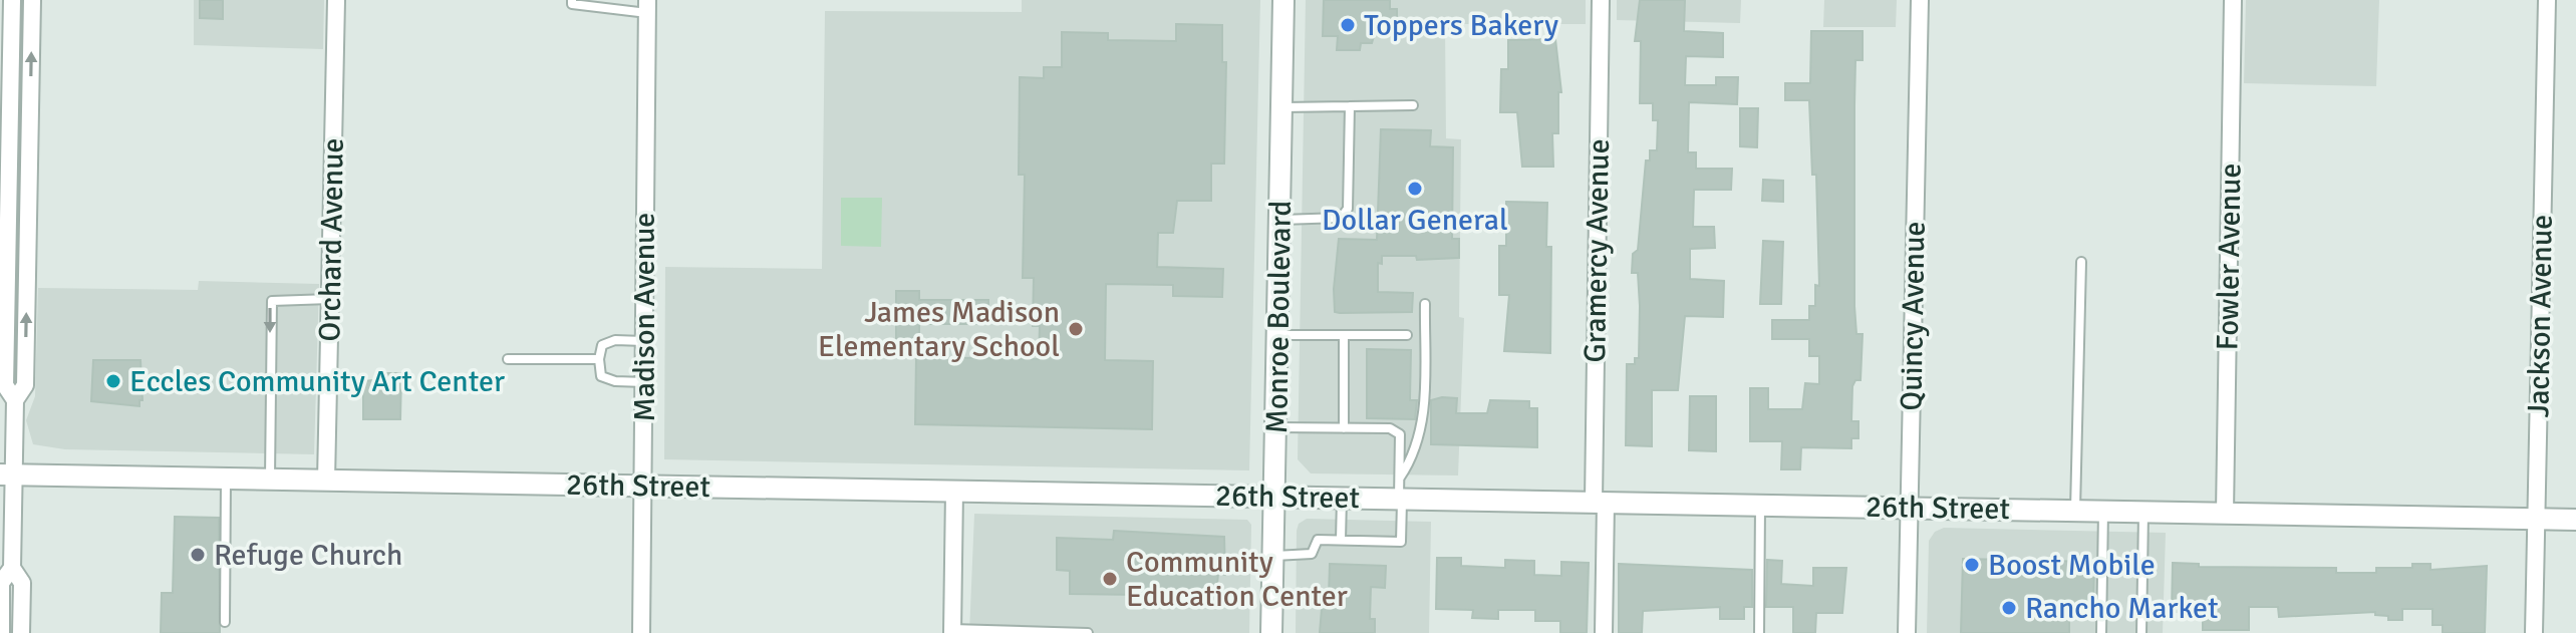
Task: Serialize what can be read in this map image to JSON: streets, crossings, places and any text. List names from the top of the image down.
{
  "streets": {
    "street": [
      "Orchard Avenue",
      "Gramercy Avenue",
      "Fowler Avenue",
      "Quincy Avenue",
      "Jackson Avenue",
      "Madison Avenue",
      "Monroe Boulevard",
      "26th Street"
    ]
  },
  "crossings": [
    ["Orchard Avenue", "26th Street"],
    ["Gramercy Avenue", "26th Street"],
    ["Fowler Avenue", "26th Street"],
    ["Quincy Avenue", "26th Street"],
    ["Jackson Avenue", "26th Street"],
    ["Madison Avenue", "26th Street"],
    ["Monroe Boulevard", "26th Street"]
  ],
  "places": [
    "Toppers Bakery",
    "Dollar General",
    "James Madison Elementary School",
    "Eccles Community Art Center",
    "Refuge Church",
    "Boost Mobile",
    "Community Education Center",
    "Rancho Market"
  ]
}
